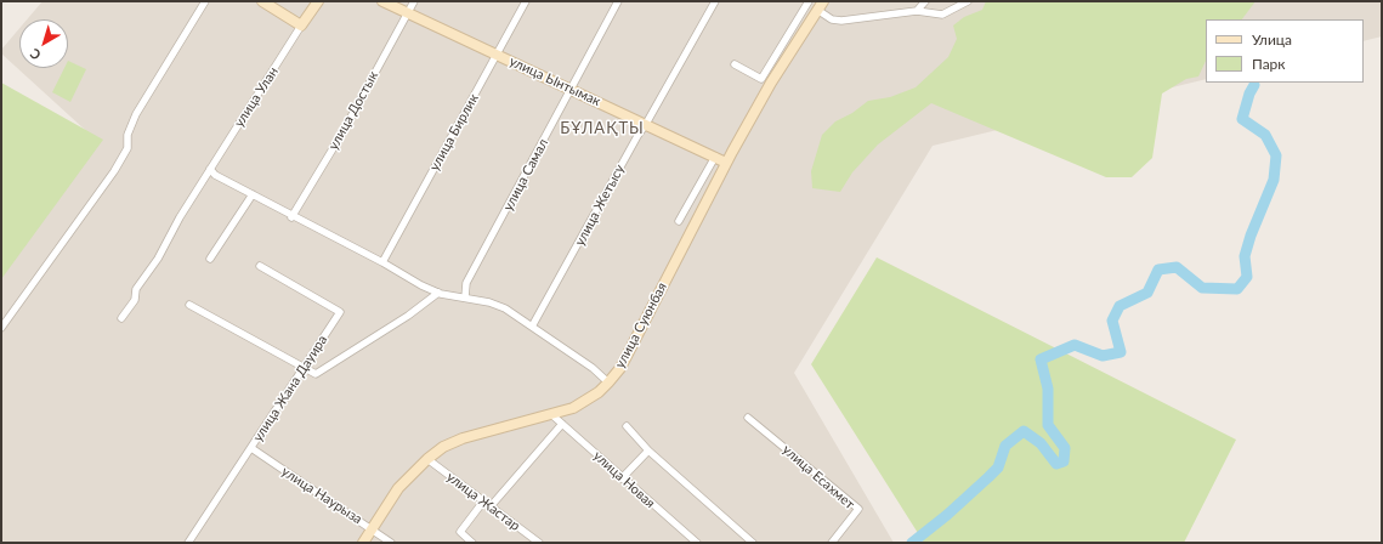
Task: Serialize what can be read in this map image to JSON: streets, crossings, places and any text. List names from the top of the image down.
{
  "streets": {
    "main road": ["улица Ынтымак", "улица Суюнбая"],
    "street": [
      "улица Улан",
      "улица Достык",
      "улица Бирлик",
      "улица Самал",
      "улица Жетысу",
      "улица Жана Дауира",
      "улица Есахмет",
      "улица Новая",
      "улица Наурыза",
      "улица Жастар"
    ]
  },
  "crossings": [
    ["улица Ынтымак", "улица Достык"],
    ["улица Ынтымак", "улица Бирлик"],
    ["улица Ынтымак", "улица Самал"],
    ["улица Ынтымак", "улица Жетысу"],
    ["улица Ынтымак", "улица Суюнбая"],
    ["улица Суюнбая", "улица Новая"],
    ["улица Суюнбая", "улица Наурыза"],
    ["улица Суюнбая", "улица Жастар"],
    ["улица Жана Дауира", "улица Наурыза"]
  ],
  "districts": ["БҰЛАҚТЫ"],
  "legend": ["Улица", "Парк"],
  "north": "bottom left"
}
